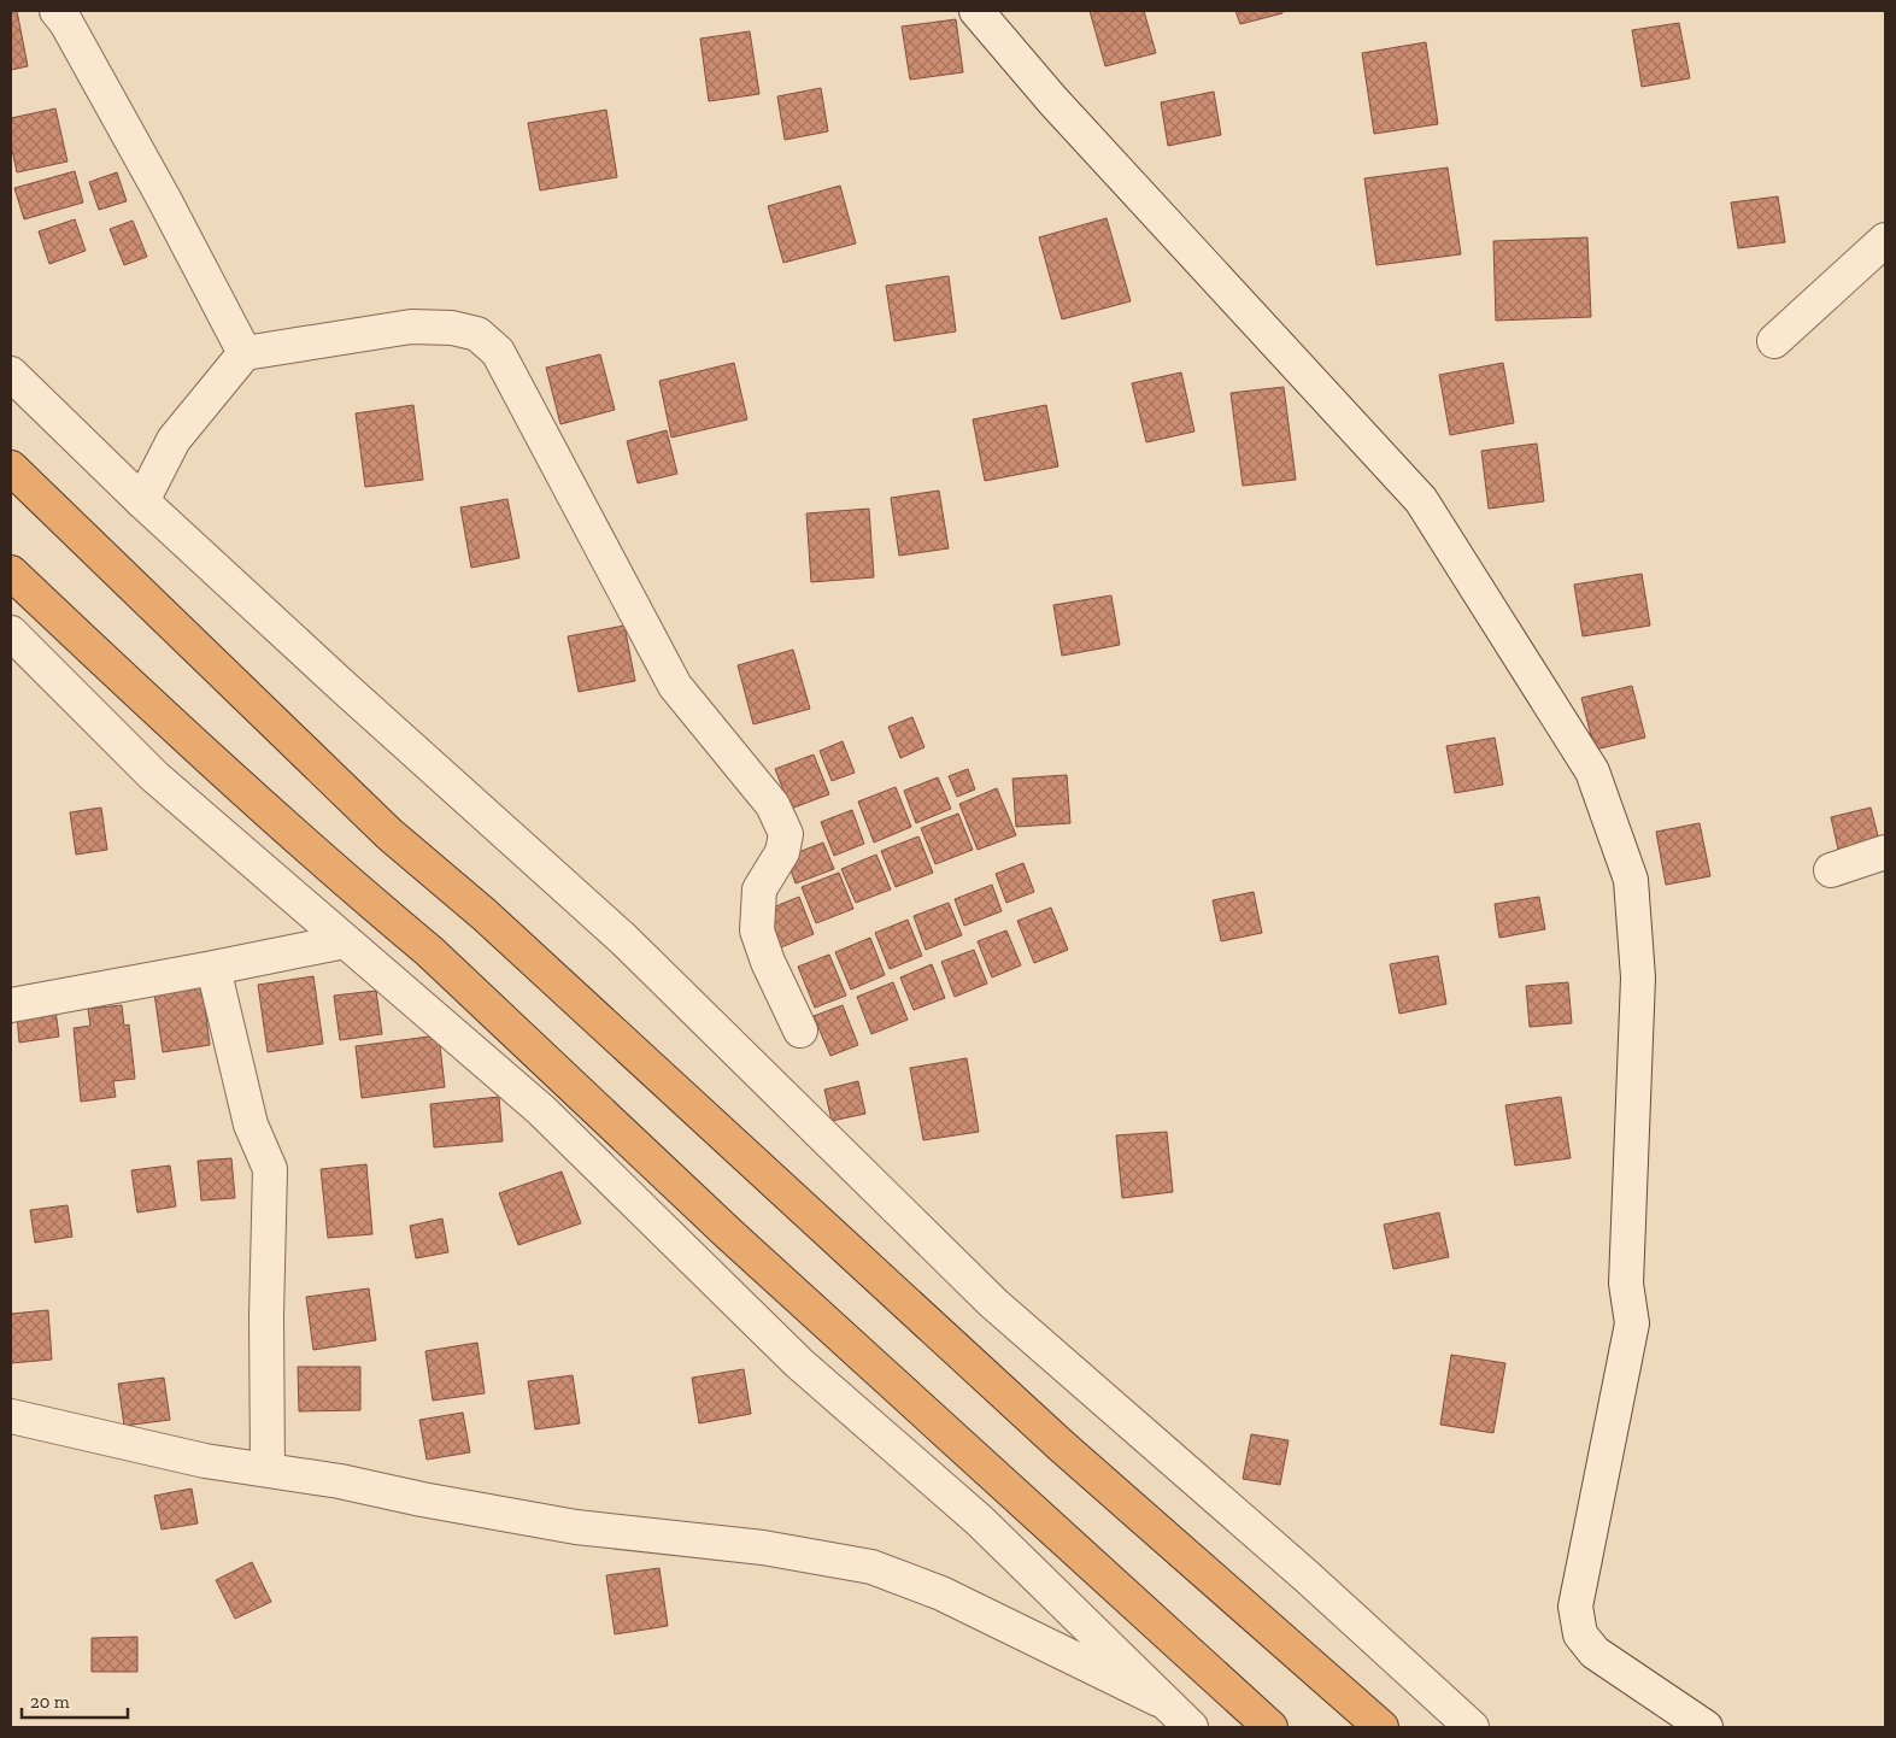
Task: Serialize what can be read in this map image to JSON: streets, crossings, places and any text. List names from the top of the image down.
{
  "scale_bar": "20 m"
}
